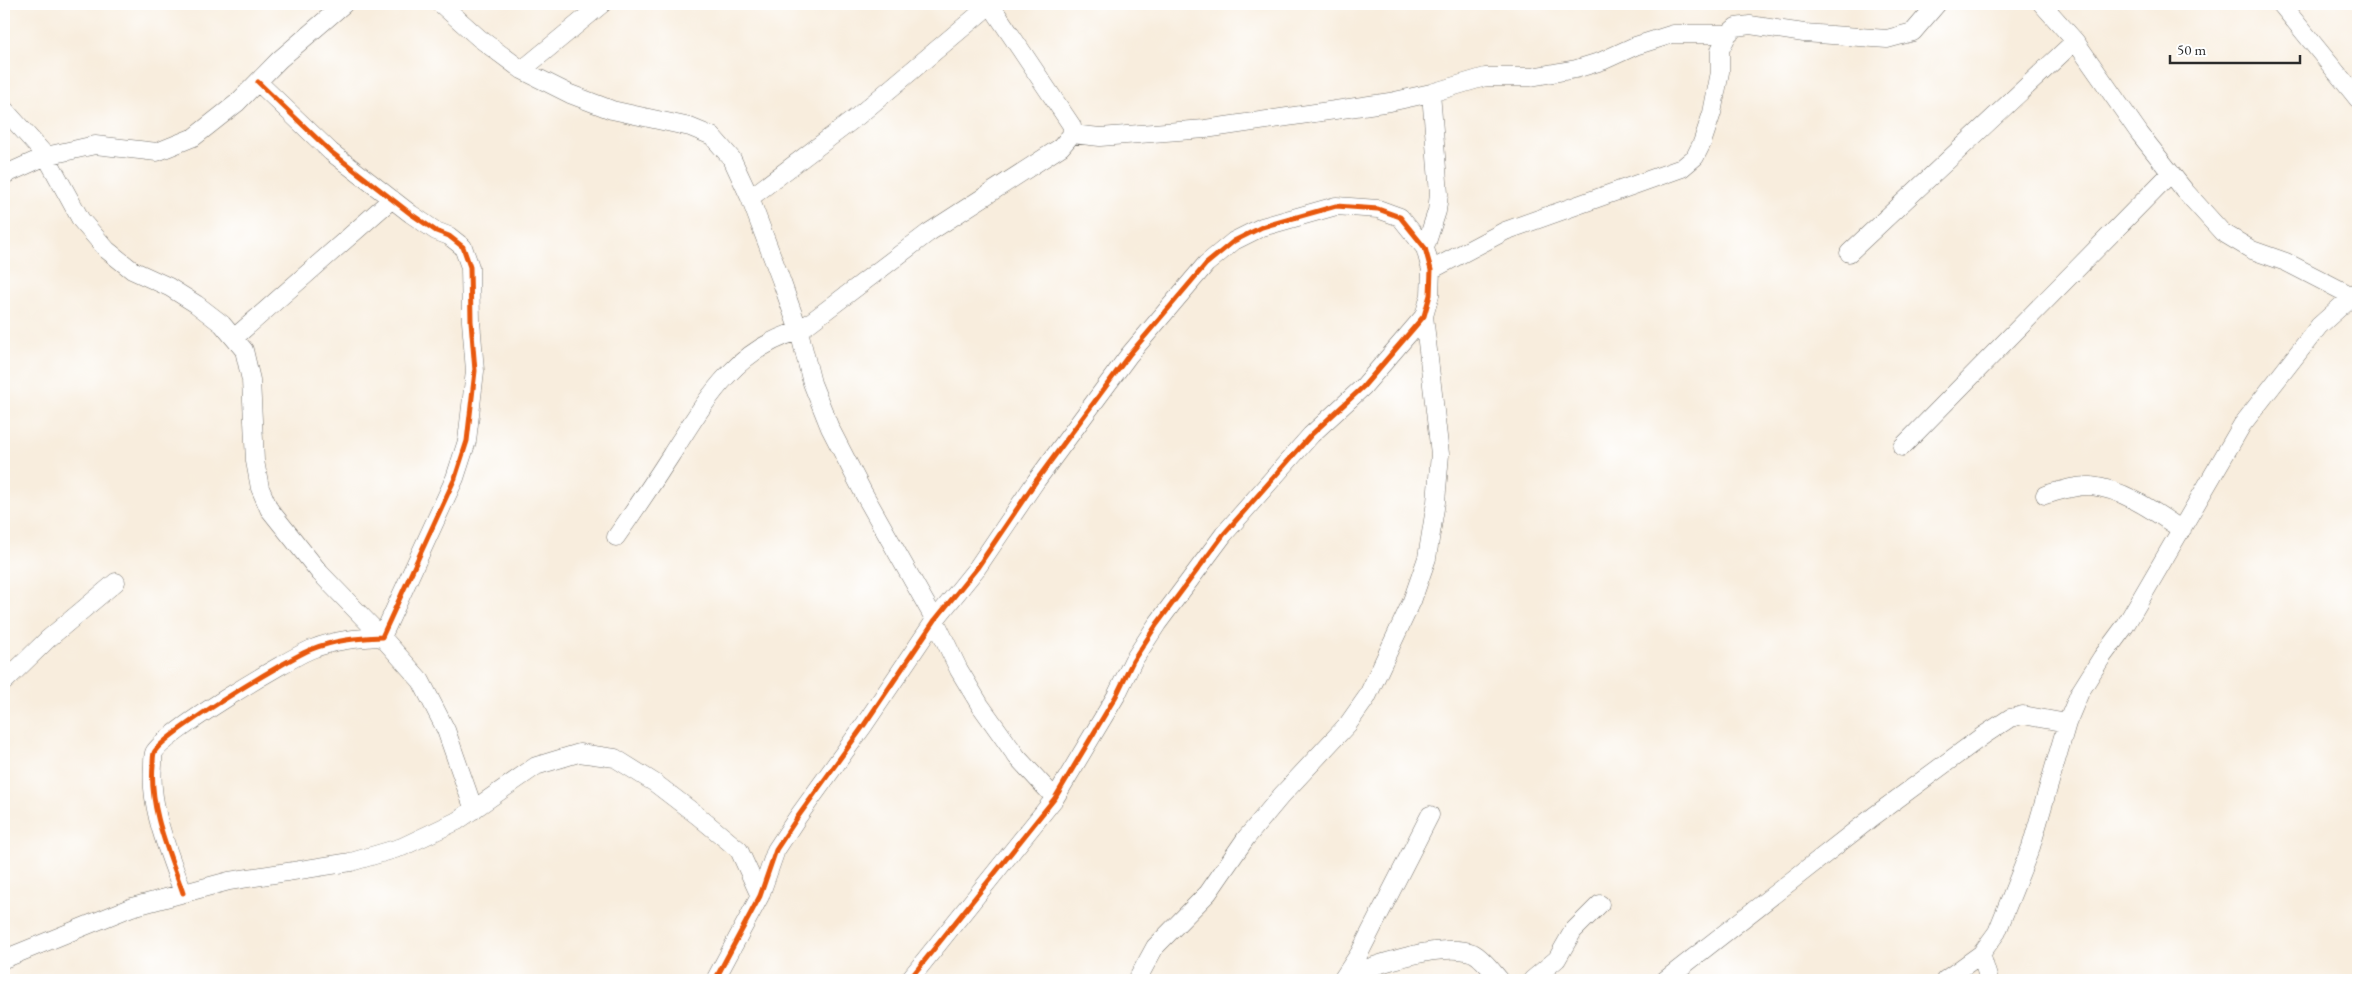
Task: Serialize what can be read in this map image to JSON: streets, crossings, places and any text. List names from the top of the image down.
{
  "scale_bar": "50 m"
}
